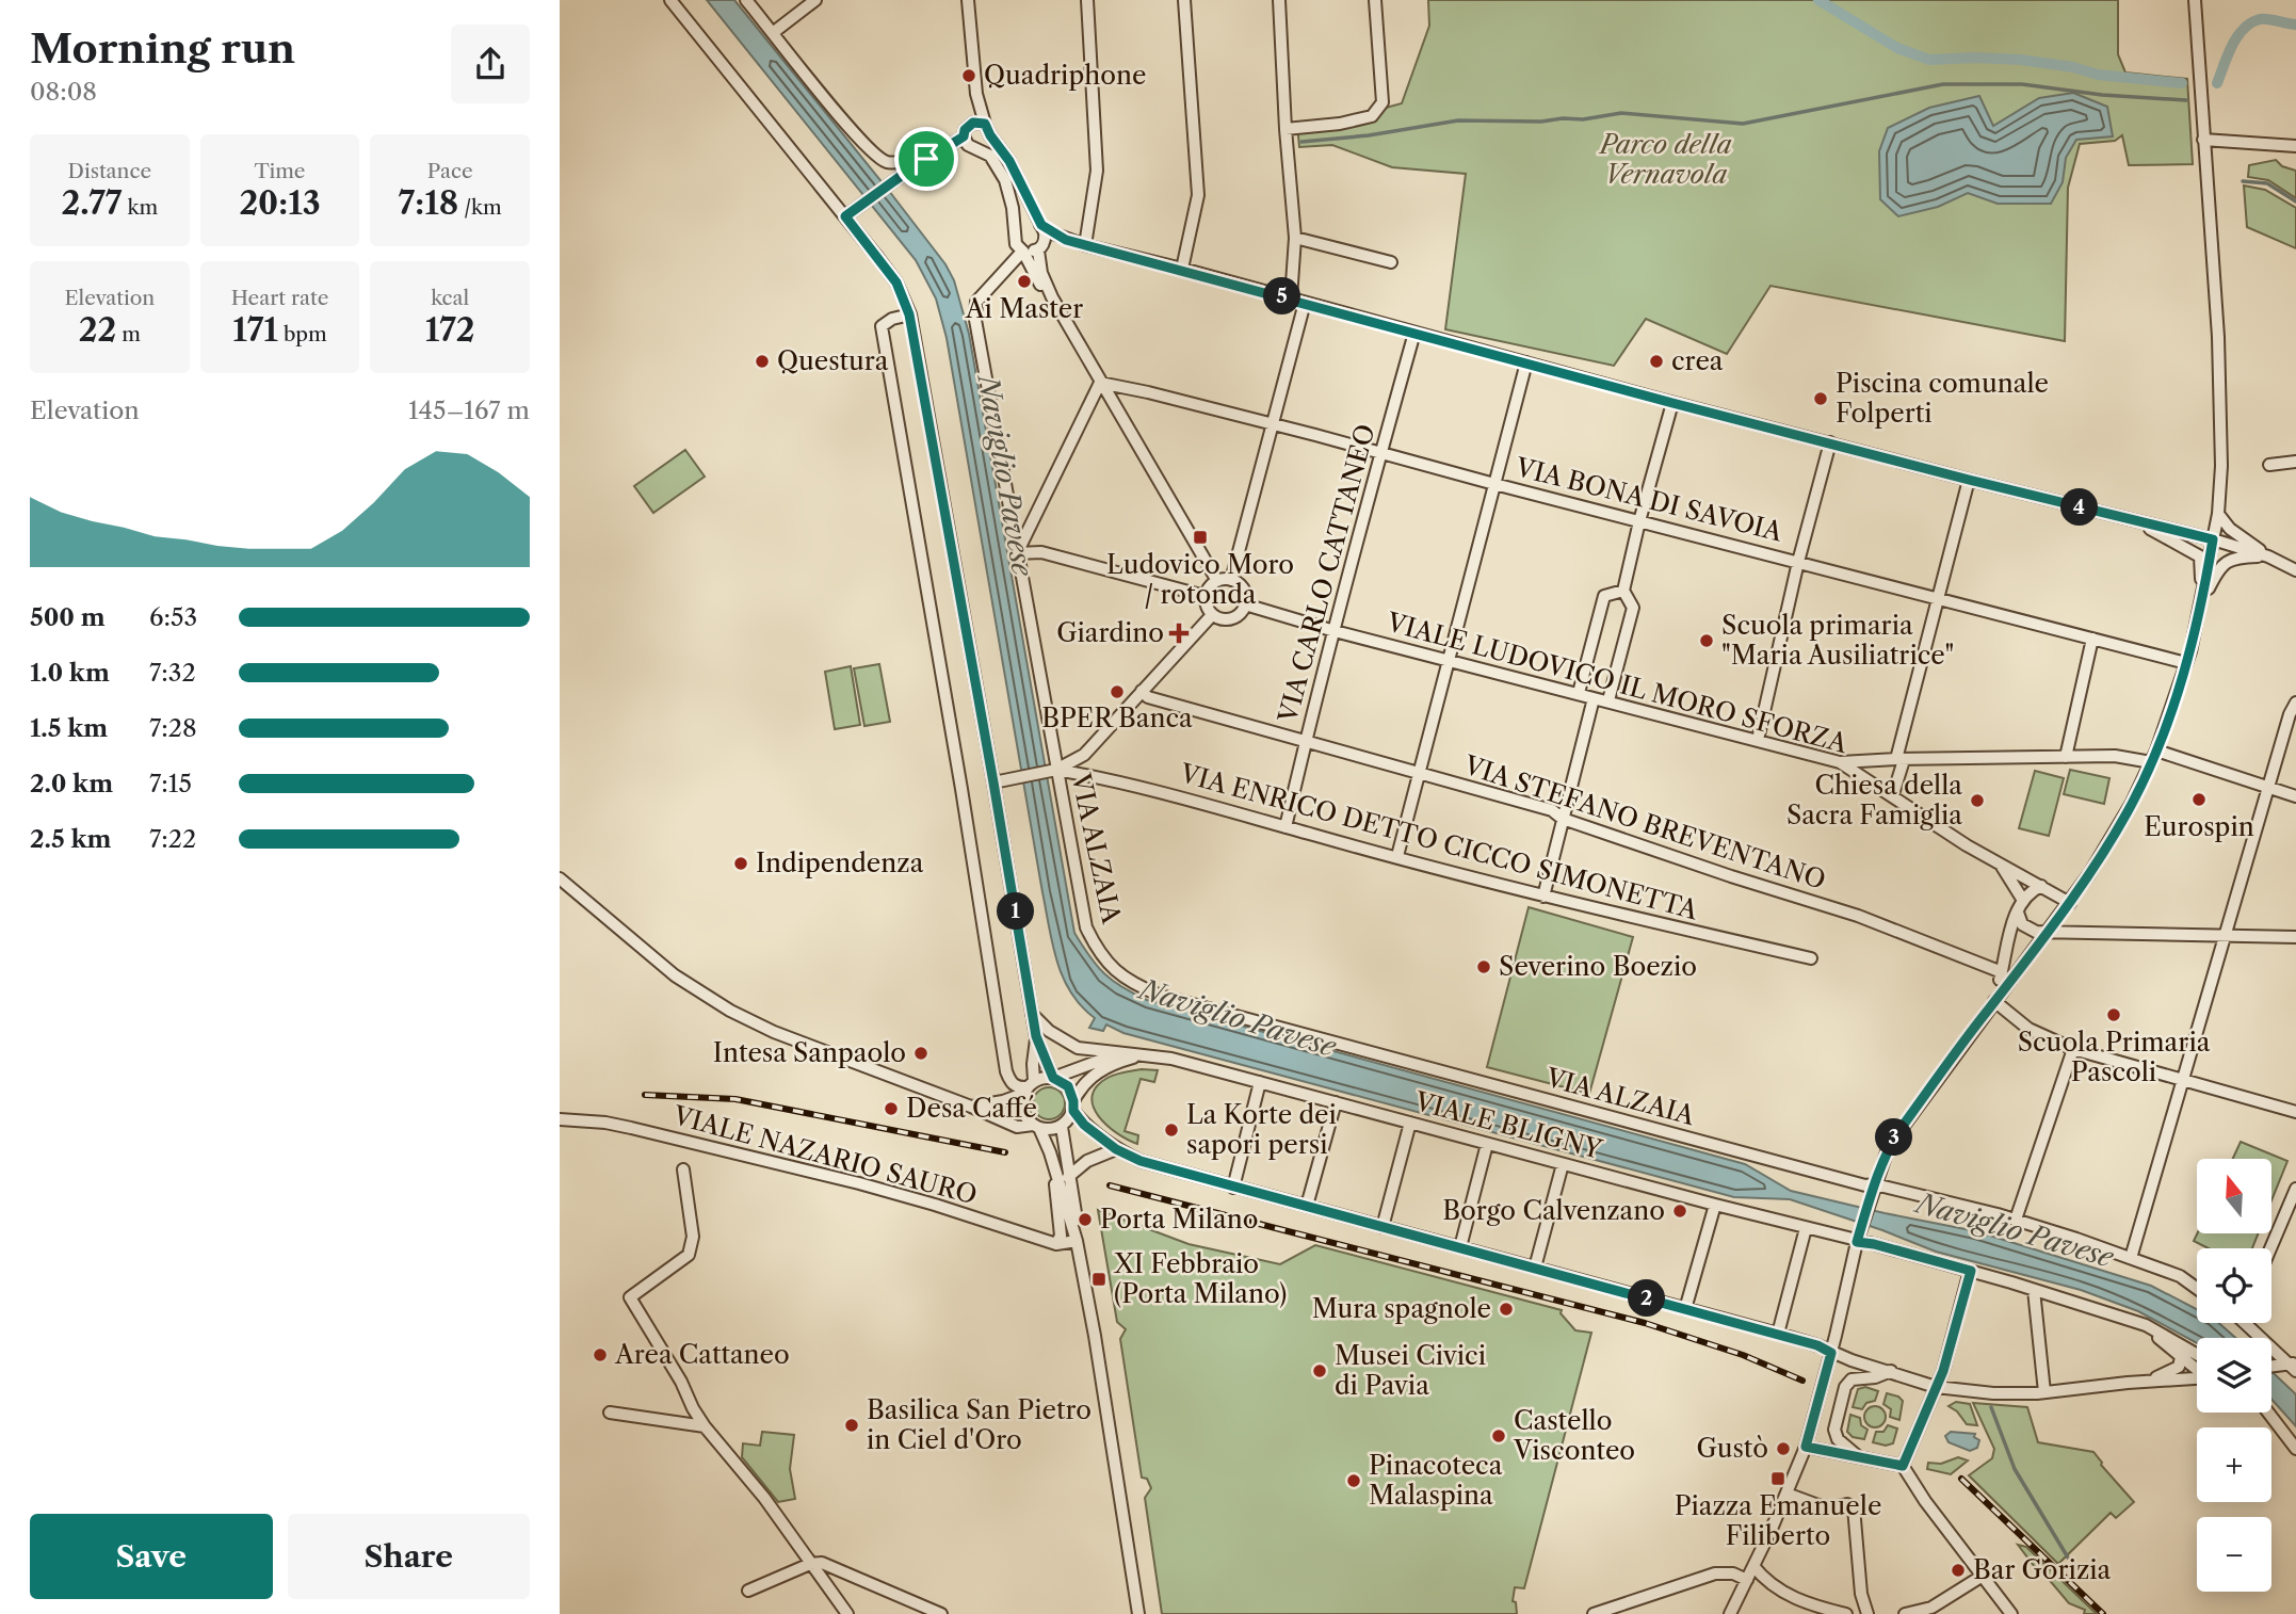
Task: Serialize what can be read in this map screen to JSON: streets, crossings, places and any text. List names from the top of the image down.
{
  "streets": {
    "street": [
      "VIA BONA DI SAVOIA",
      "VIA CARLO CATTANEO",
      "VIALE LUDOVICO IL MORO SFORZA",
      "VIA STEFANO BREVENTANO",
      "VIA ENRICO DETTO CICCO SIMONETTA",
      "VIA ALZAIA",
      "VIALE BLIGNY",
      "VIALE NAZARIO SAURO"
    ]
  },
  "crossings": [
    ["VIA BONA DI SAVOIA", "VIA CARLO CATTANEO"],
    ["VIA CARLO CATTANEO", "VIALE LUDOVICO IL MORO SFORZA"],
    ["VIA CARLO CATTANEO", "VIA STEFANO BREVENTANO"],
    ["VIA CARLO CATTANEO", "VIA ENRICO DETTO CICCO SIMONETTA"],
    ["VIA ENRICO DETTO CICCO SIMONETTA", "VIA ALZAIA"]
  ],
  "water": ["Naviglio Pavese"],
  "parks": ["Parco della Vernavola"],
  "places": {
    "other": [
      "Quadriphone",
      "Ai Master",
      "Questura",
      "crea",
      "Piscina comunale Folperti",
      "Scuola primaria \"Maria Ausiliatrice\"",
      "BPER Banca",
      "Eurospin",
      "Chiesa della Sacra Famiglia",
      "Indipendenza",
      "Severino Boezio",
      "Scuola Primaria Pascoli",
      "Intesa Sanpaolo",
      "Desa Caffé",
      "La Korte dei sapori persi",
      "Borgo Calvenzano",
      "Porta Milano",
      "Mura spagnole",
      "Area Cattaneo",
      "Musei Civici di Pavia",
      "Basilica San Pietro in Ciel d'Oro",
      "Castello Visconteo",
      "Gustò",
      "Pinacoteca Malaspina",
      "Bar Gorizia"
    ],
    "transit": ["Ludovico Moro / rotonda", "XI Febbraio (Porta Milano)", "Piazza Emanuele Filiberto"],
    "health": ["Giardino"]
  },
  "north": "top",
  "page": {
    "heading": ["Morning run", "08:08"],
    "stats": [
      ["Distance", "2.77 km"],
      ["Time", "20:13"],
      ["Pace", "7:18 /km"],
      ["Elevation", "22 m"],
      ["Heart rate", "171 bpm"],
      ["kcal", "172"]
    ],
    "pins": [
      "5",
      "4",
      "1",
      "3",
      "2"
    ],
    "chart": ["Elevation", "145–167 m"],
    "list": [
      {
        "name": "500 m",
        "note": "6:53"
      },
      {
        "name": "1.0 km",
        "note": "7:32"
      },
      {
        "name": "1.5 km",
        "note": "7:28"
      },
      {
        "name": "2.0 km",
        "note": "7:15"
      },
      {
        "name": "2.5 km",
        "note": "7:22"
      }
    ],
    "map_buttons": ["+", "−"],
    "buttons": ["Save", "Share"]
  }
}
